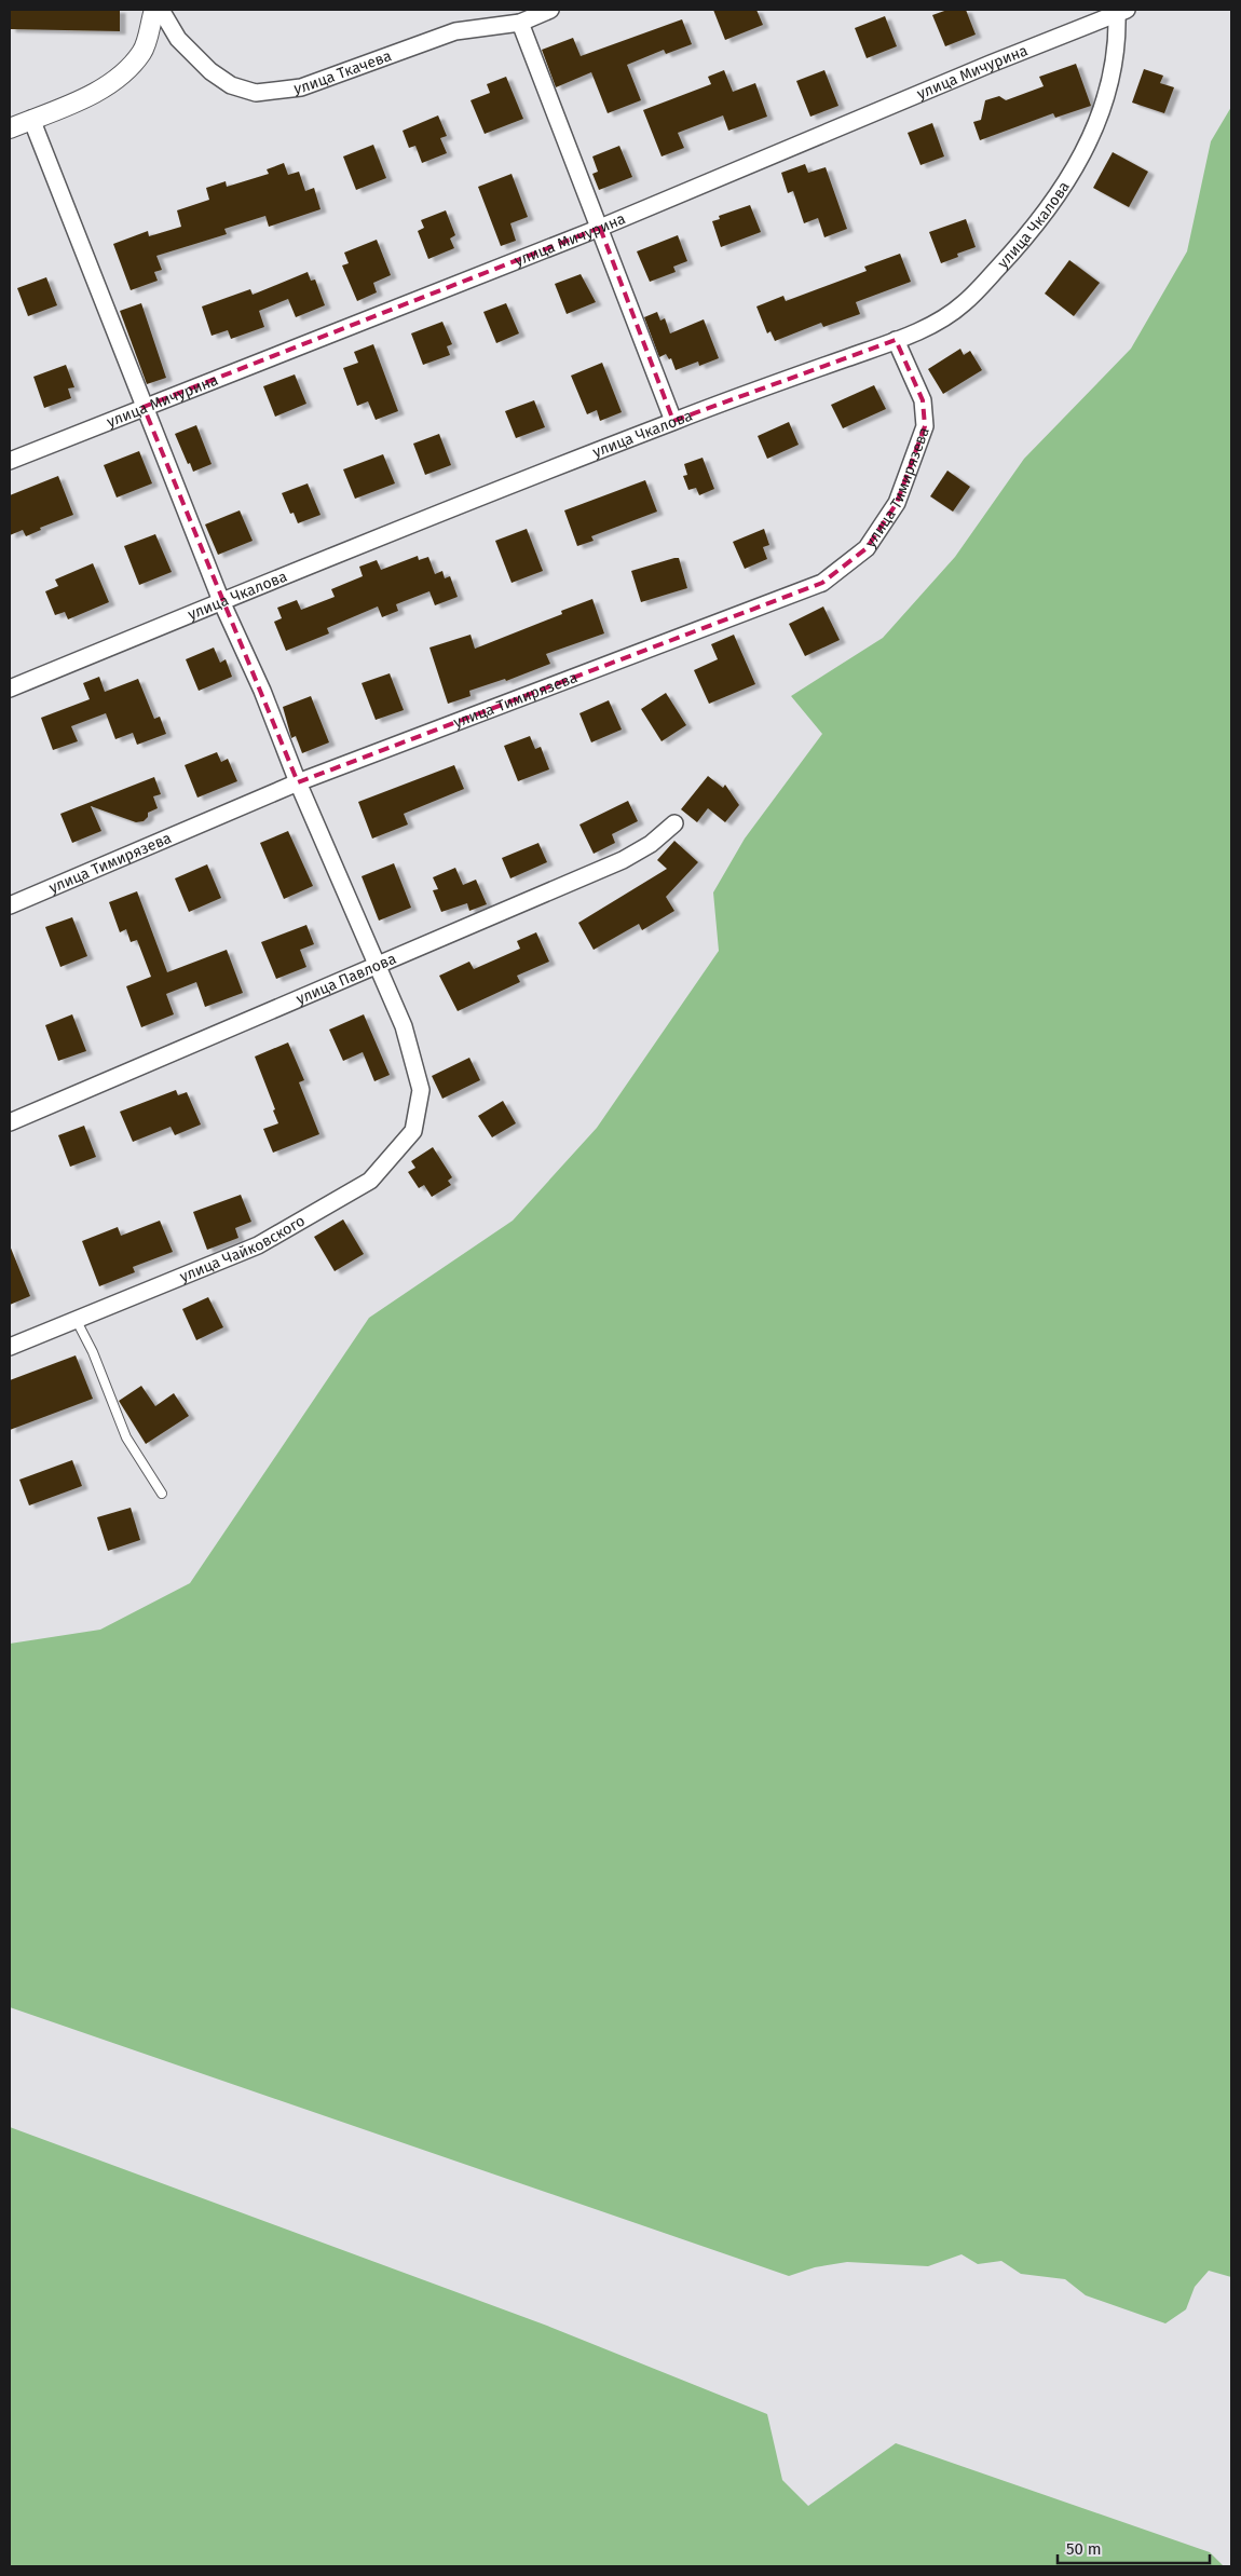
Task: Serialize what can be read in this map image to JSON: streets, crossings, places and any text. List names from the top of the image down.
{
  "streets": {
    "street": [
      "улица Ткачева",
      "улица Мичурина",
      "улица Чкалова",
      "улица Тимирязева",
      "улица Павлова",
      "улица Чайковского"
    ]
  },
  "crossings": [
    ["улица Мичурина", "улица Чкалова"],
    ["улица Чкалова", "улица Тимирязева"],
    ["улица Павлова", "улица Чайковского"]
  ],
  "scale_bar": "50 m"
}
